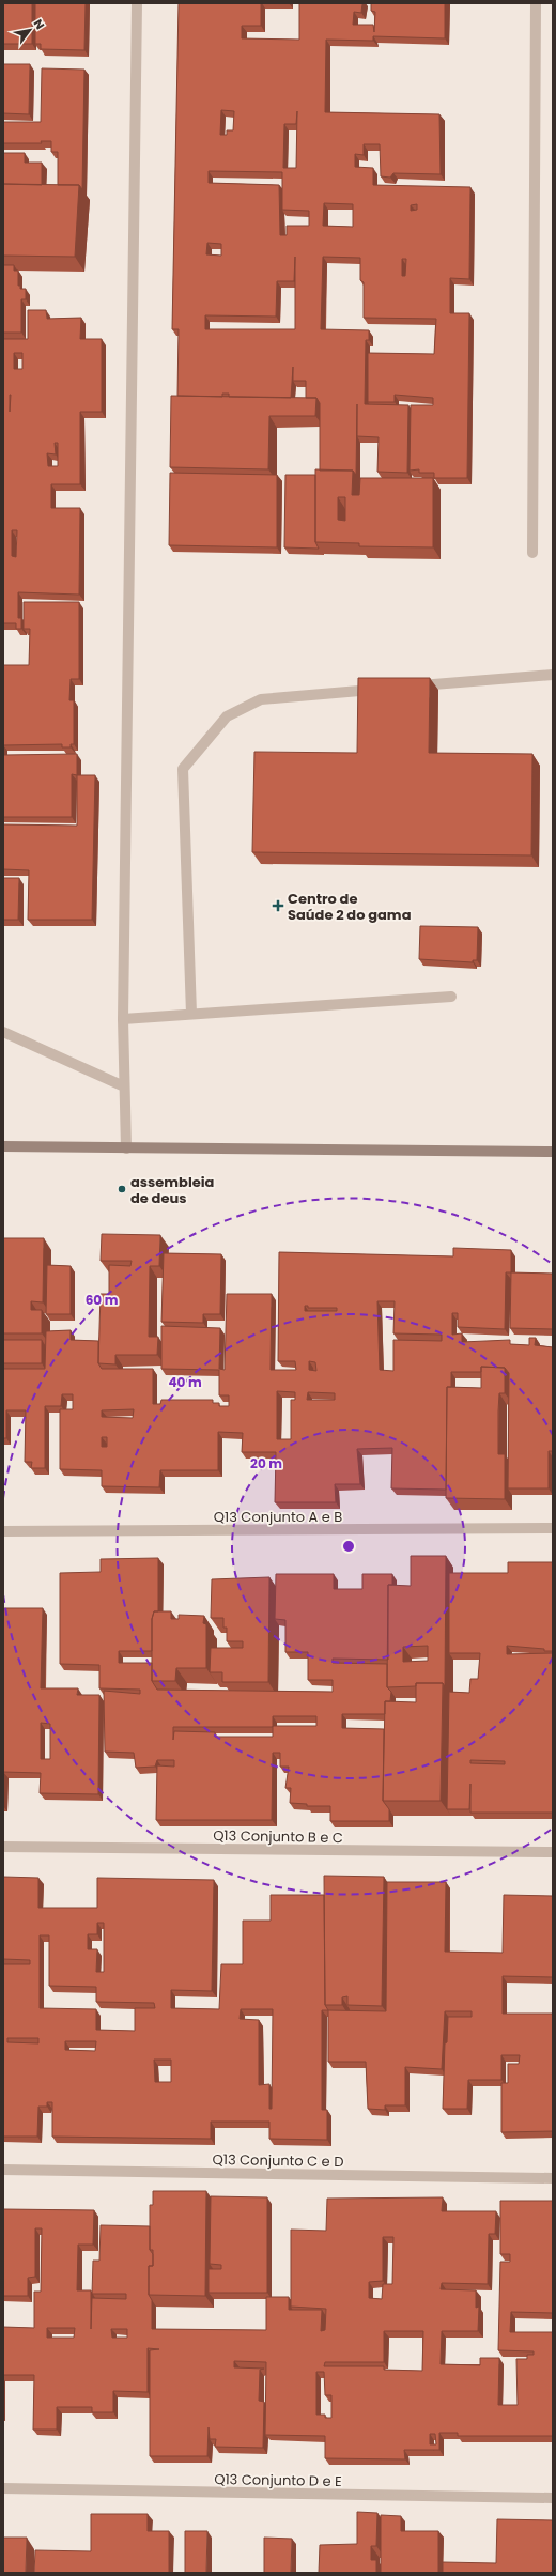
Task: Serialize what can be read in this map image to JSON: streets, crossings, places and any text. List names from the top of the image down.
{
  "streets": {
    "street": [
      "Q13 Conjunto A e B",
      "Q13 Conjunto B e C",
      "Q13 Conjunto C e D",
      "Q13 Conjunto D e E"
    ]
  },
  "places": {
    "health": ["Centro de Saúde 2 do gama"],
    "other": ["assembleia de deus"]
  },
  "north": "top right",
  "rings": ["60 m", "40 m", "20 m"]
}
